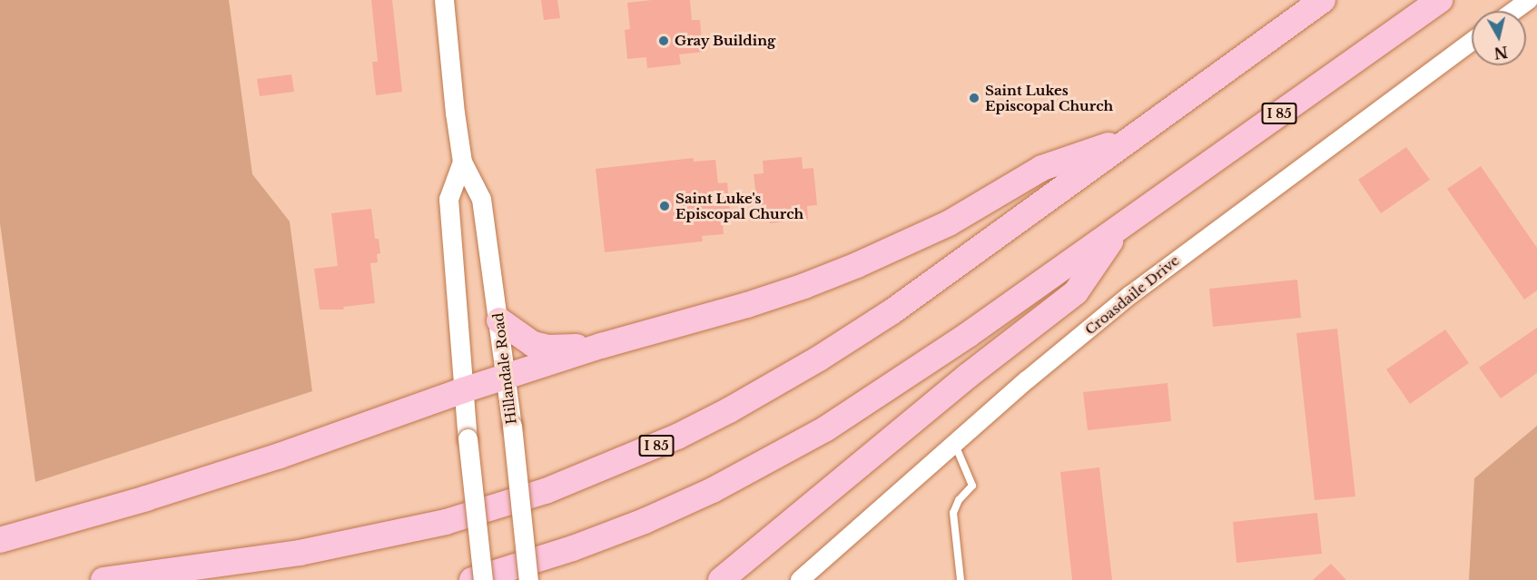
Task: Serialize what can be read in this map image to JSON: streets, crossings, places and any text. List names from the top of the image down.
{
  "streets": {
    "highway": ["I 85"],
    "main road": ["Hillandale Road"],
    "street": ["Croasdaile Drive"]
  },
  "places": ["Gray Building", "Saint Lukes Episcopal Church", "Saint Luke's Episcopal Church"],
  "north": "bottom"
}
